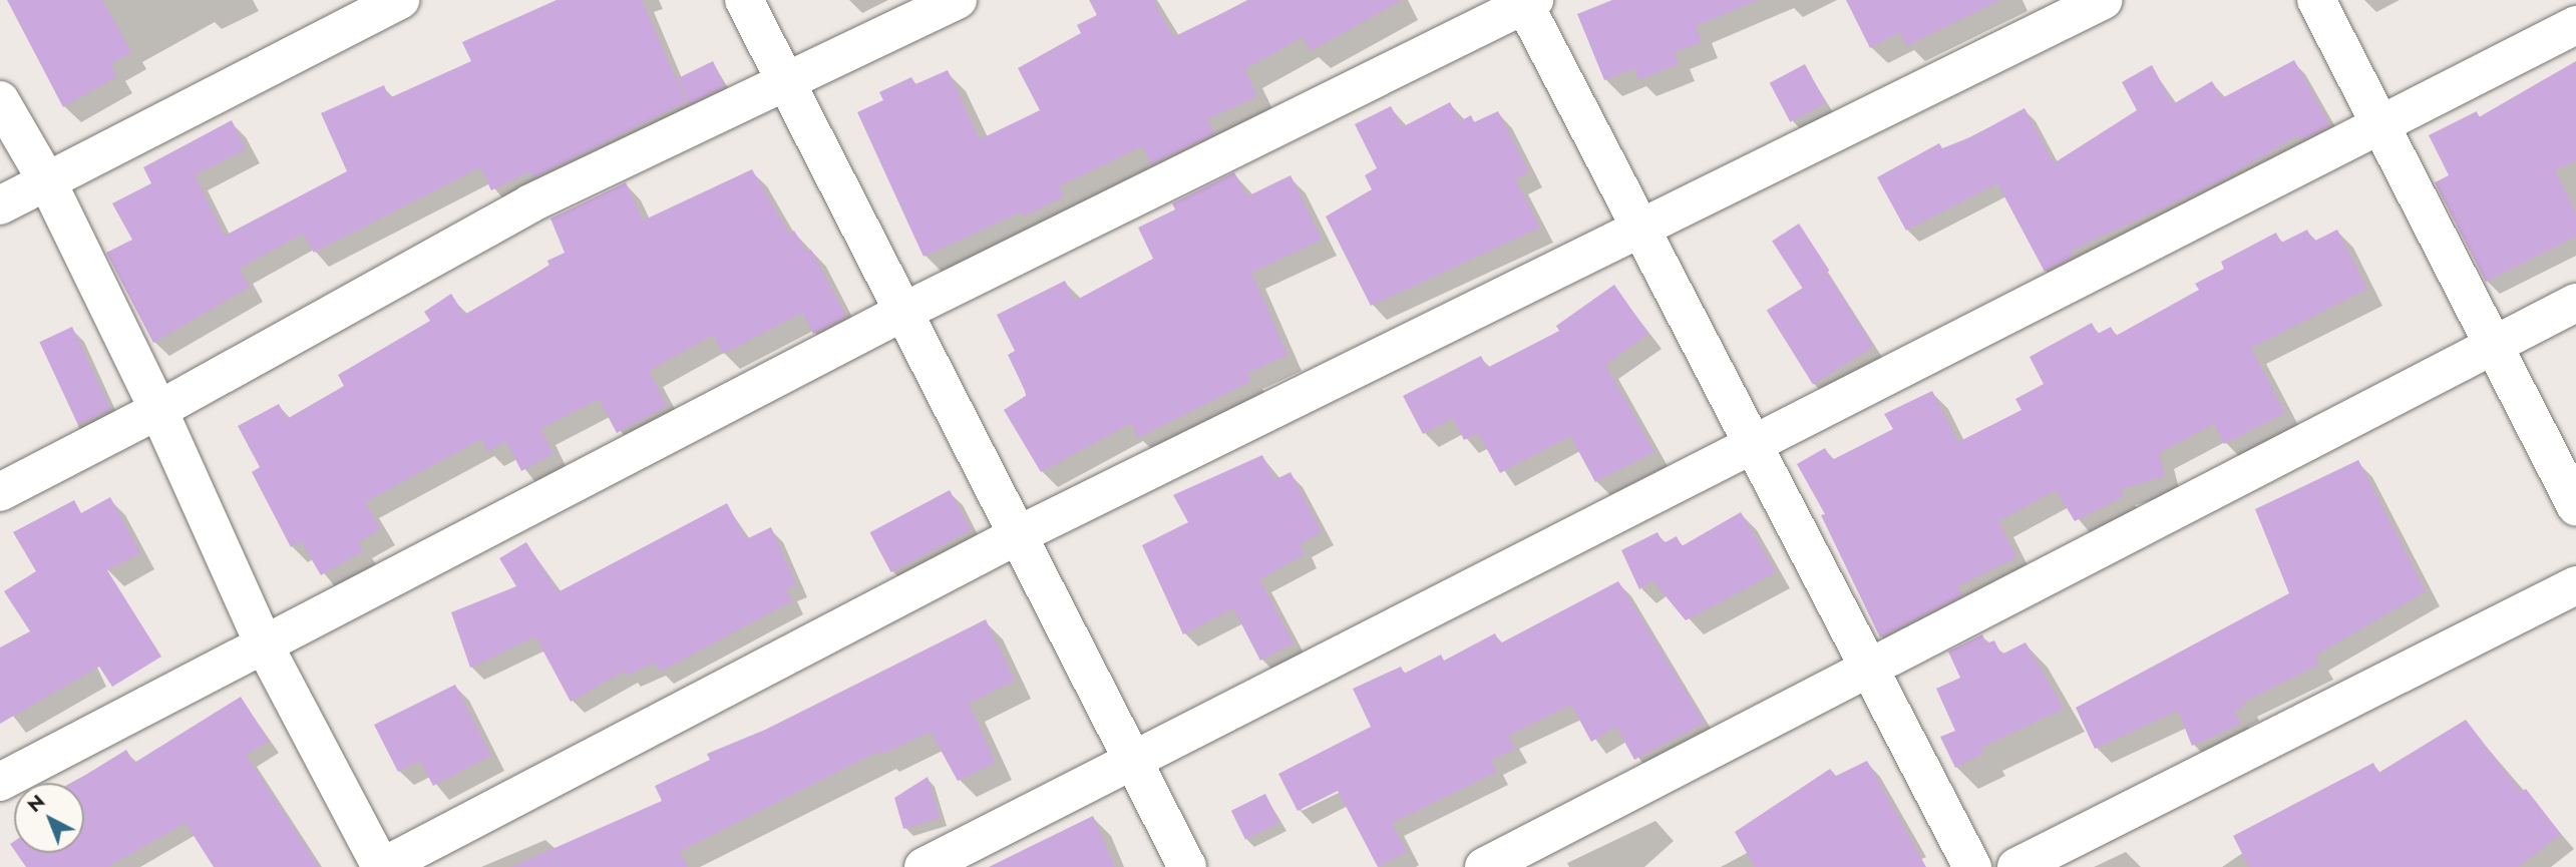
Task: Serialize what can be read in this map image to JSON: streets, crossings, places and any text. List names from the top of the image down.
{
  "north": "top left"
}
